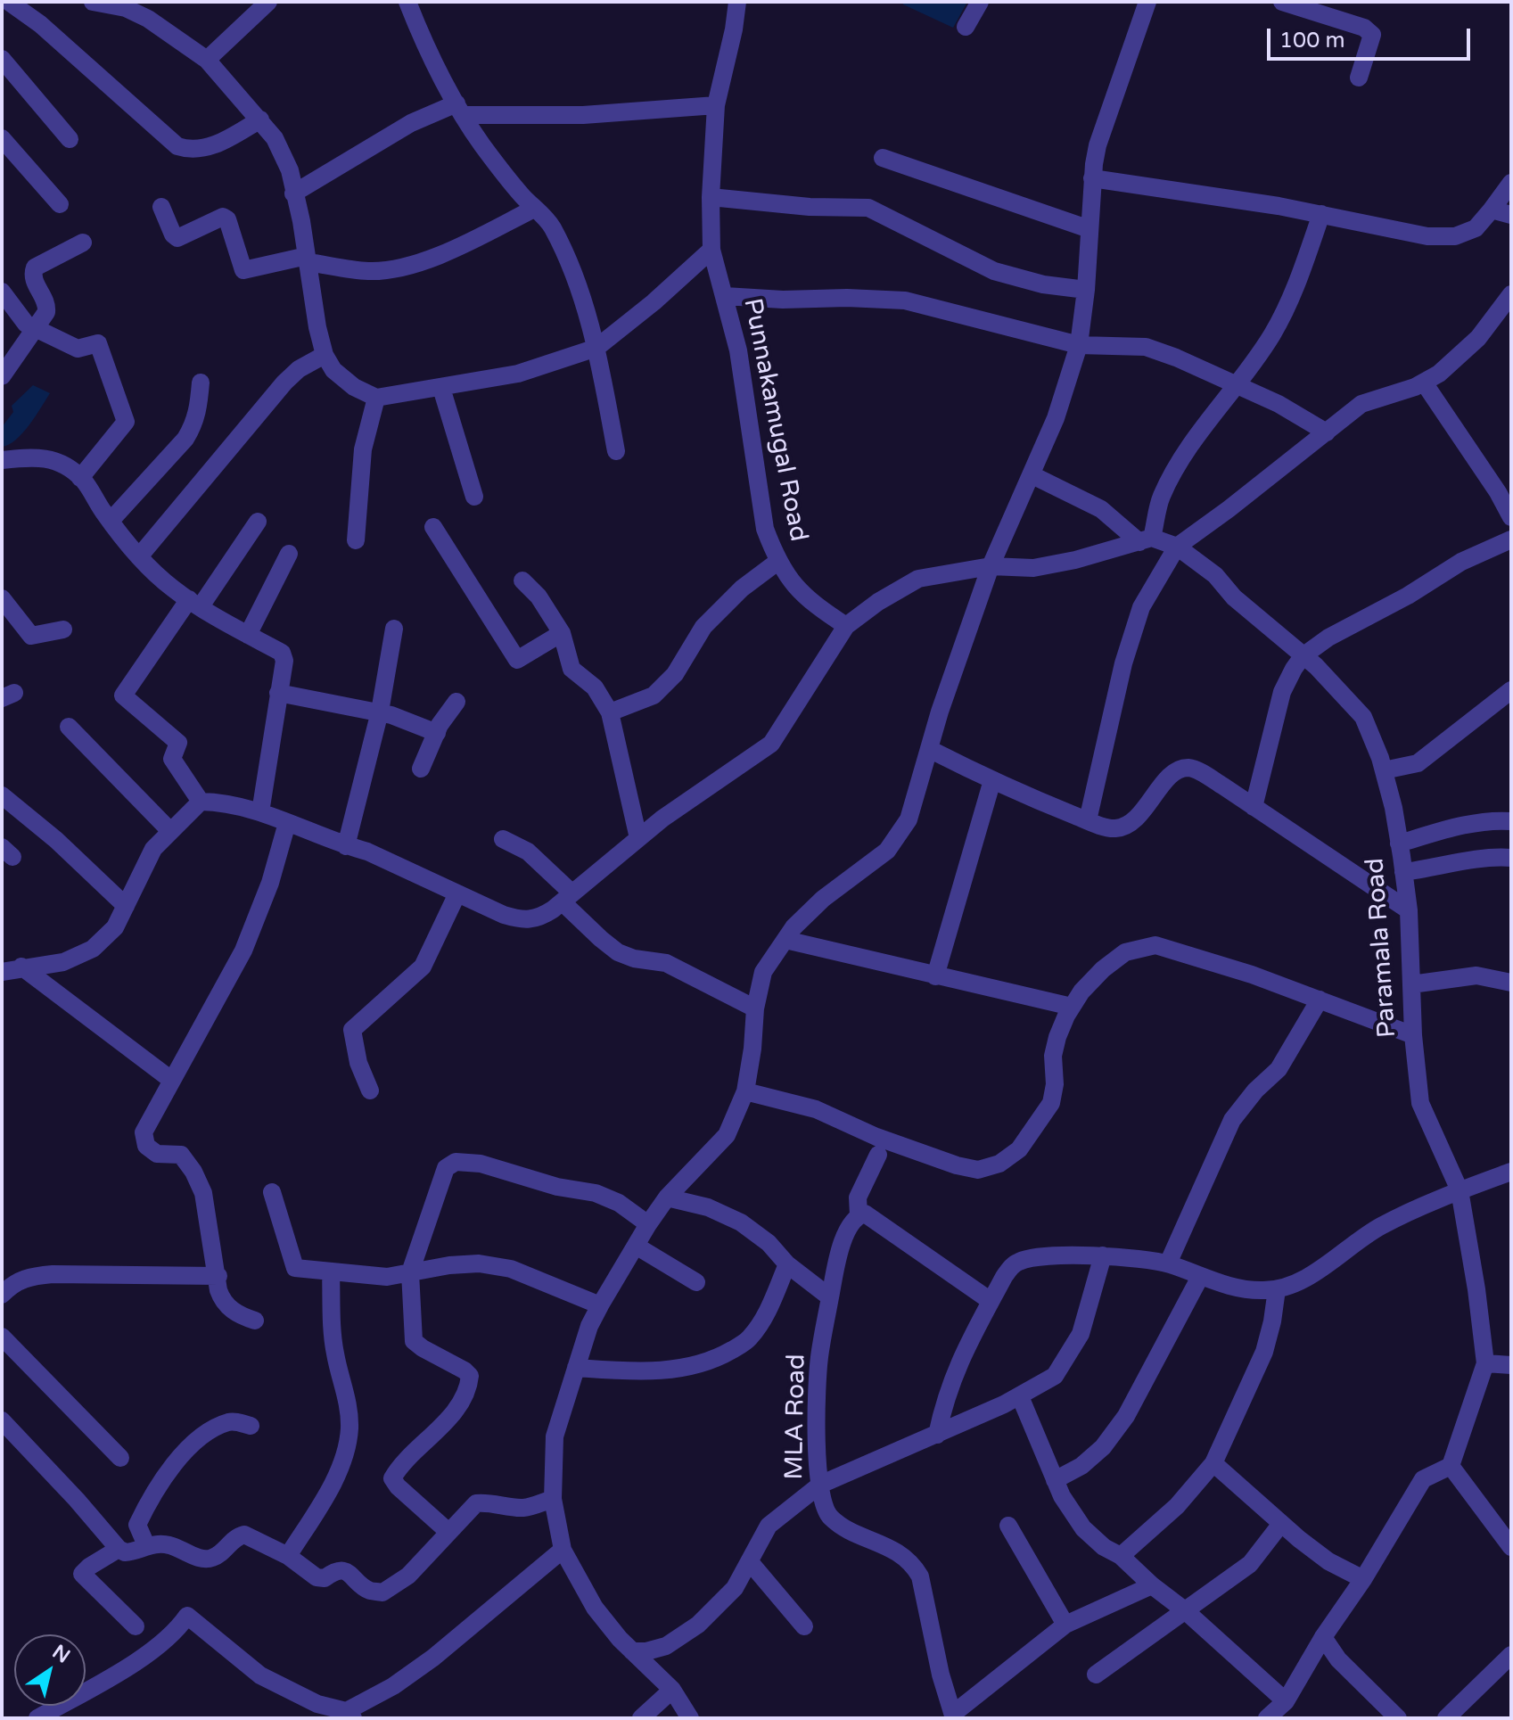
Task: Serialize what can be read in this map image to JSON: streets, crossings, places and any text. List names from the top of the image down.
{
  "streets": {
    "street": ["Punnakamugal Road", "Paramala Road", "MLA Road"]
  },
  "scale_bar": "100 m",
  "north": "top right"
}
